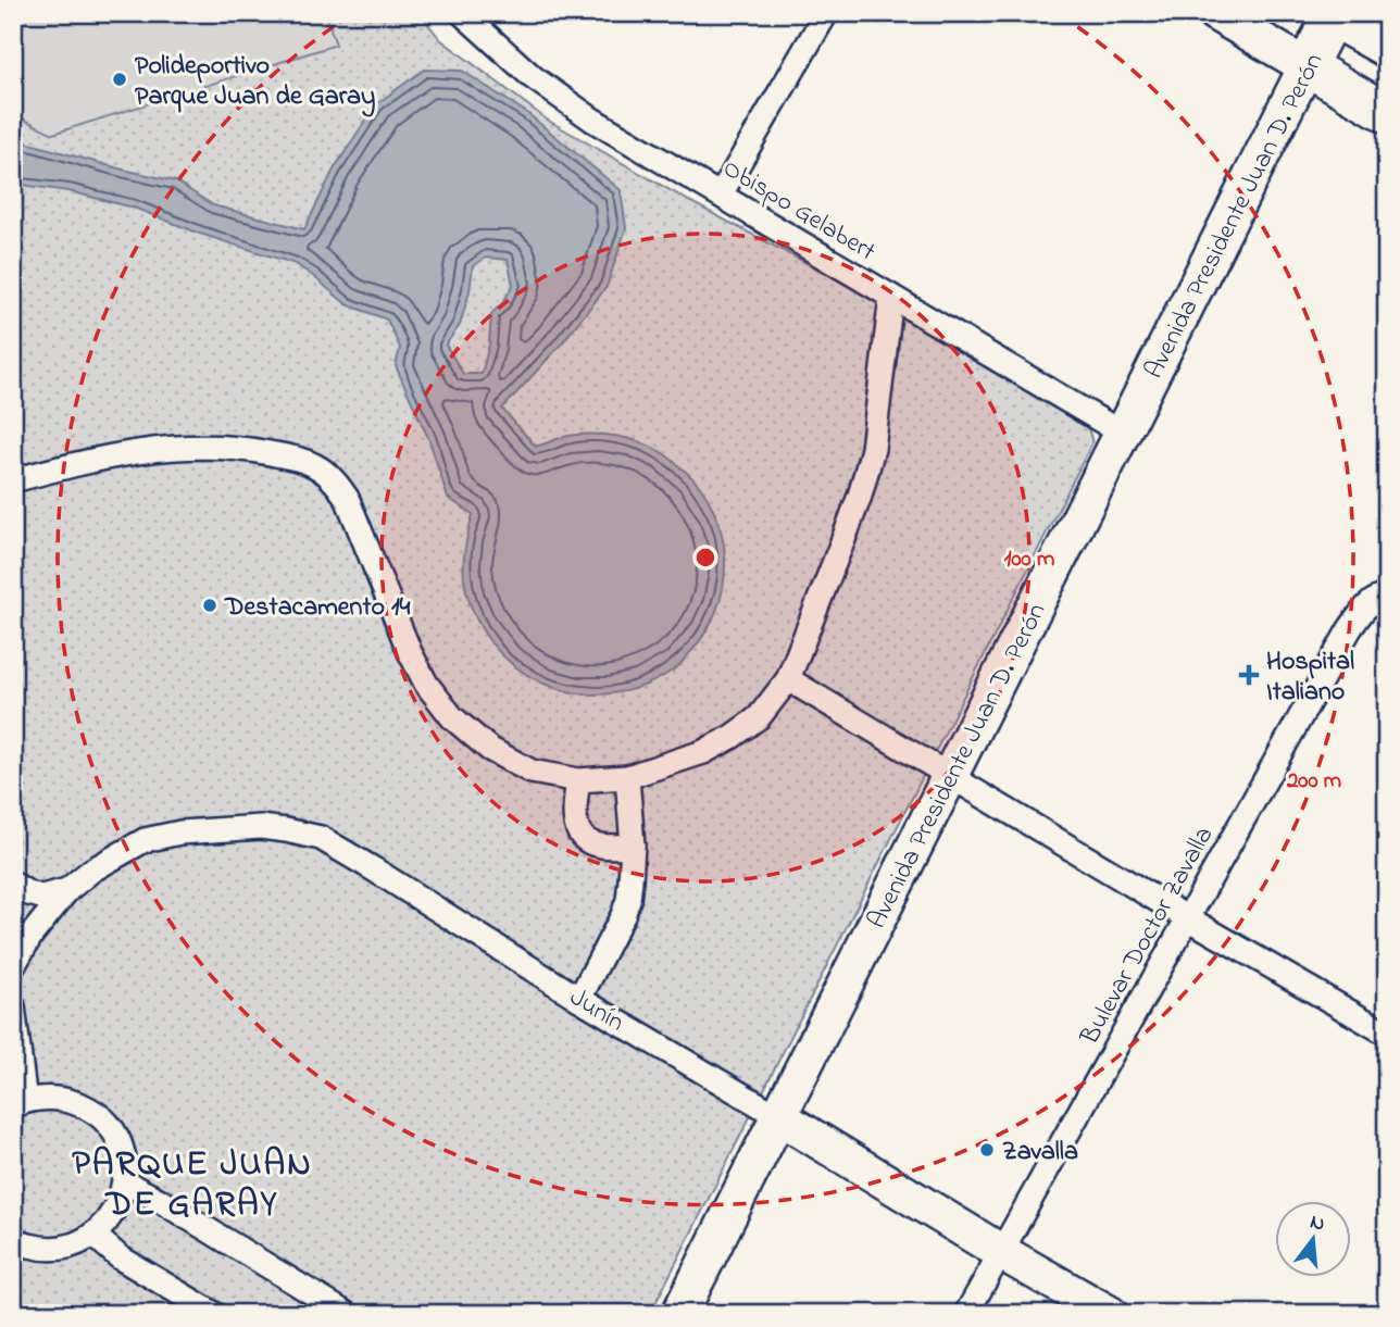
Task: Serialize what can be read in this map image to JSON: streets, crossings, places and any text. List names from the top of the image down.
{
  "streets": {
    "main road": ["Avenida Presidente Juan D. Perón"],
    "street": ["Obispo Gelabert", "Bulevar Doctor Zavalla", "Junín"]
  },
  "crossings": [
    ["Obispo Gelabert", "Avenida Presidente Juan D. Perón"],
    ["Avenida Presidente Juan D. Perón", "Junín"],
    ["Bulevar Doctor Zavalla", "Junín"]
  ],
  "districts": ["PARQUE JUAN DE GARAY"],
  "places": {
    "other": ["Polideportivo Parque Juan de Garay", "Destacamento 14", "Zavalla"],
    "health": ["Hospital Italiano"]
  },
  "north": "top",
  "rings": ["100 m", "200 m"]
}
